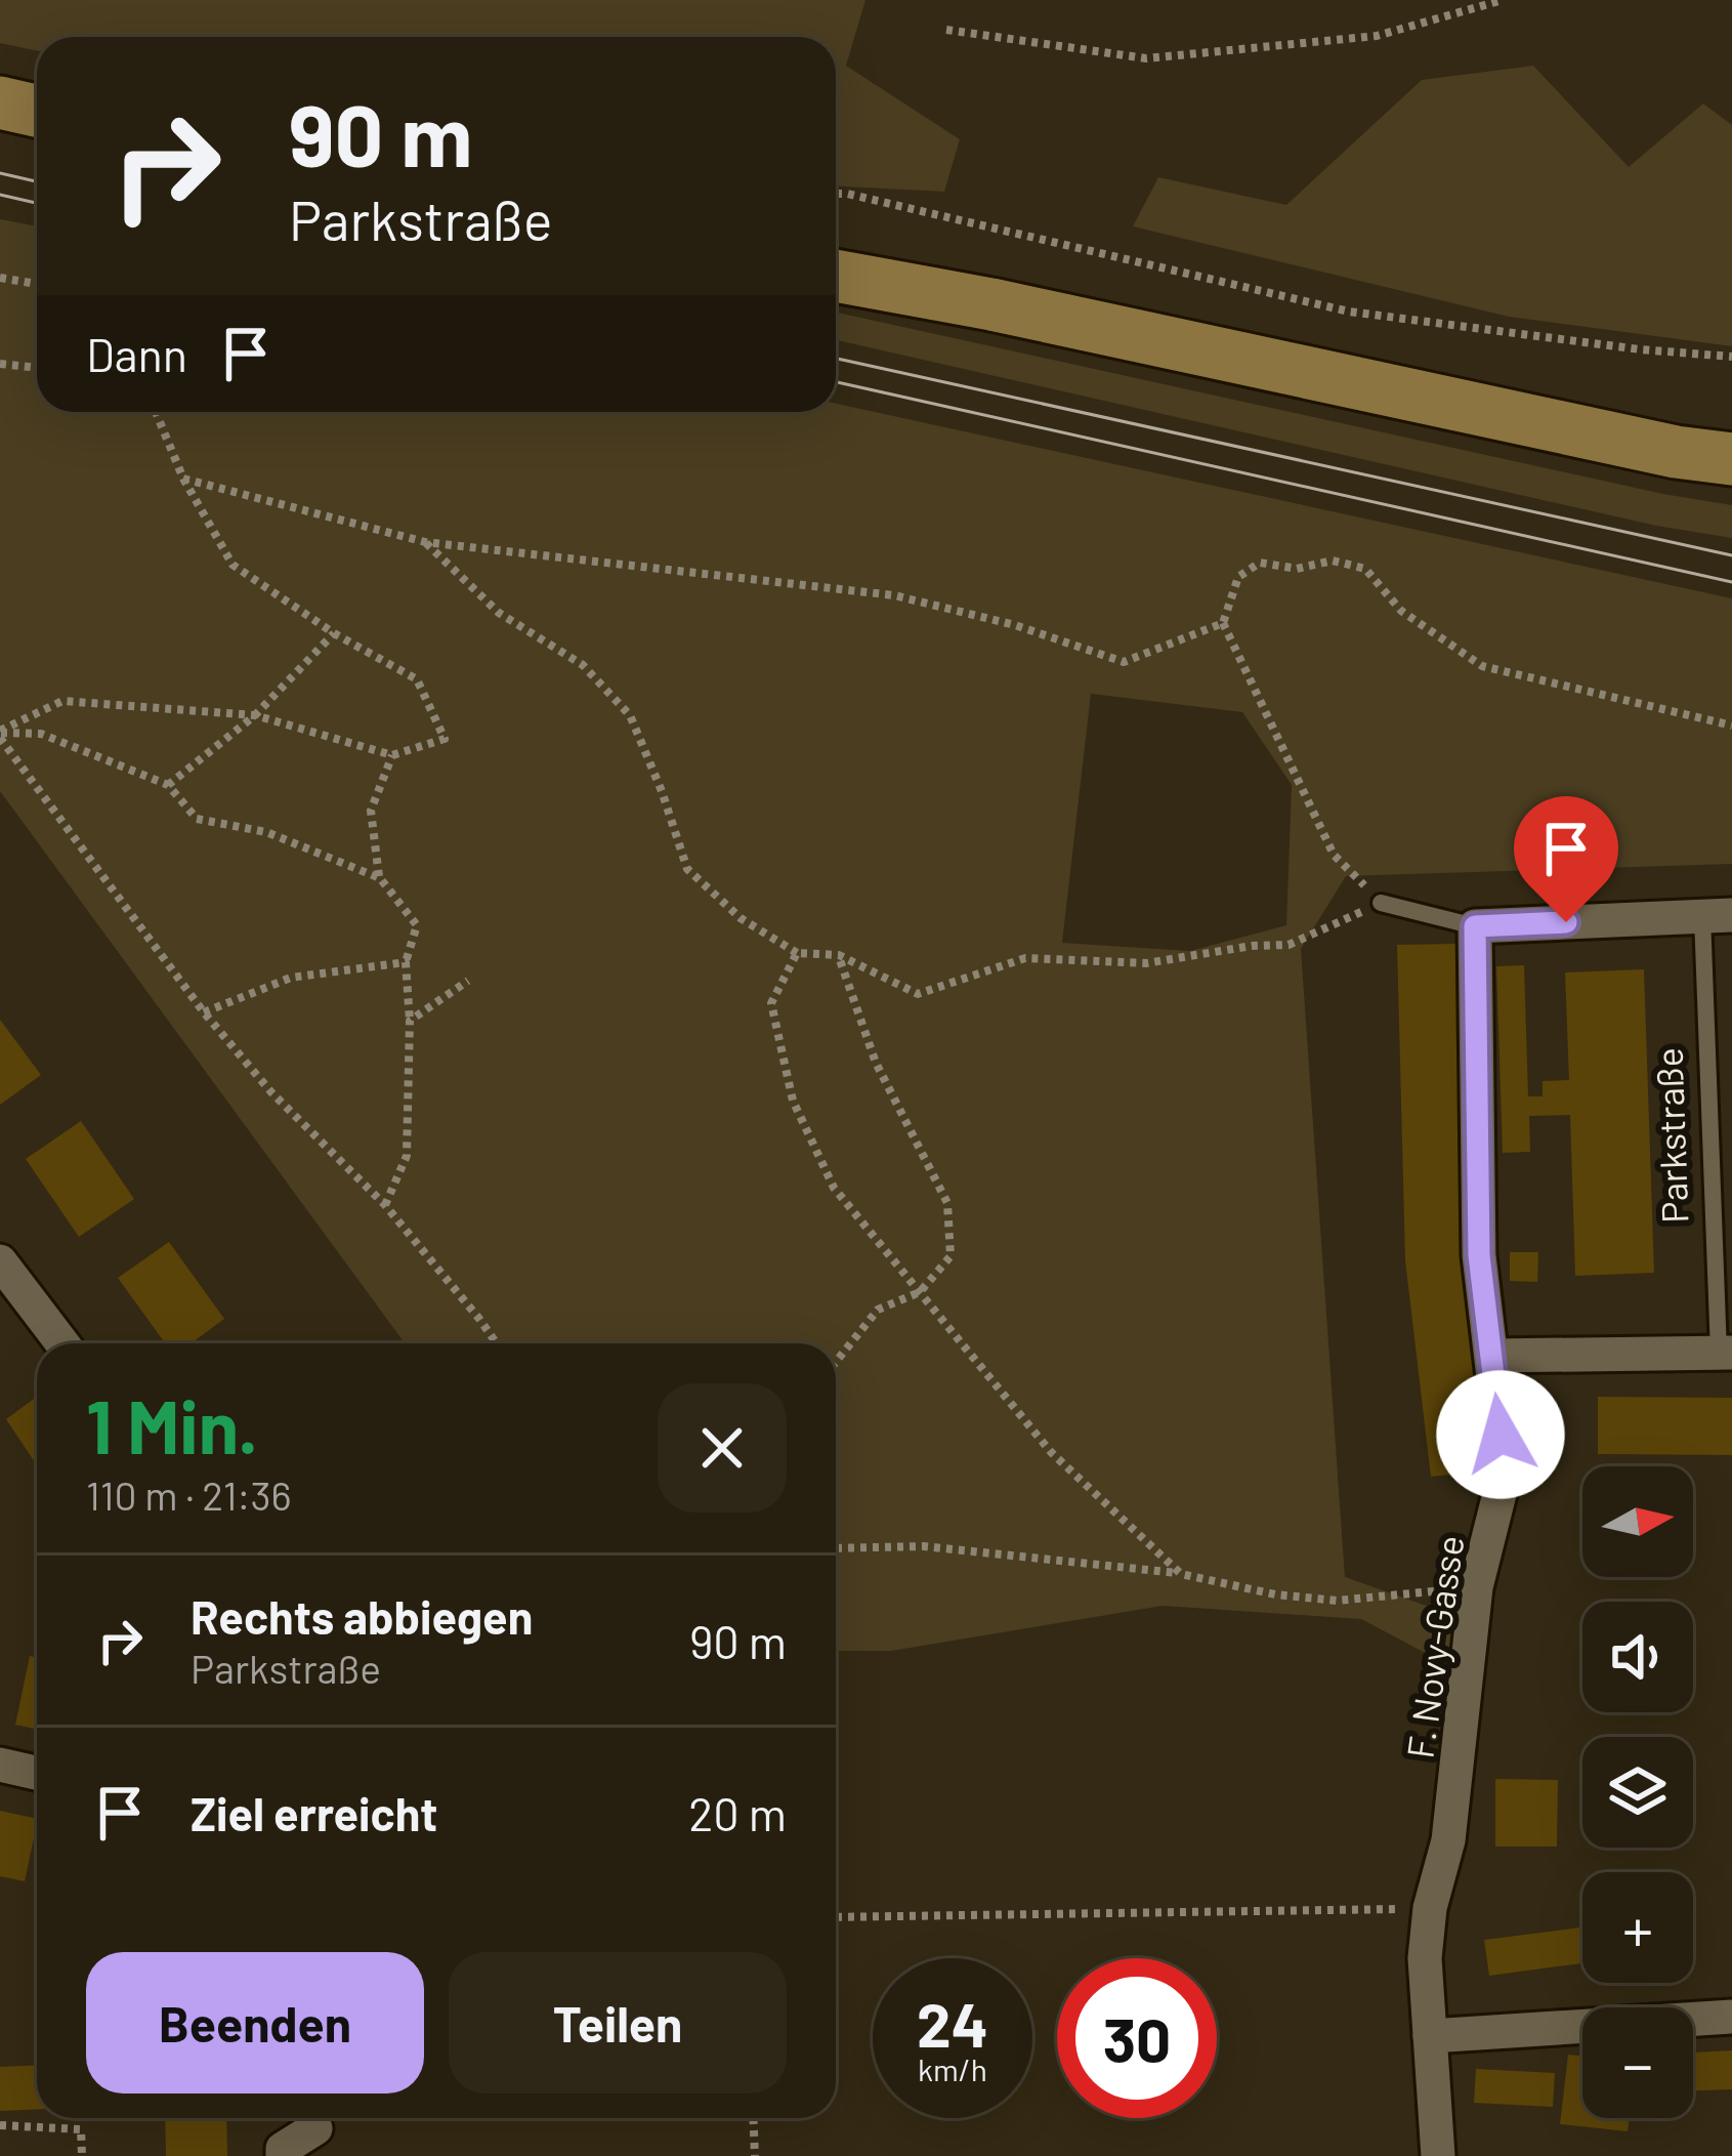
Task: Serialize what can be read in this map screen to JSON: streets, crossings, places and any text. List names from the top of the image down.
{
  "streets": {
    "street": ["Parkstraße", "F. Novy-Gasse"]
  },
  "crossings": [
    ["Parkstraße", "F. Novy-Gasse"]
  ],
  "north": "right",
  "page": {
    "turn": ["90 m", "Parkstraße"],
    "then": "Dann",
    "heading": ["1 Min.", "110 m · 21:36"],
    "map_buttons": ["+", "−"],
    "list": [
      {
        "name": "Rechts abbiegen",
        "note": "Parkstraße",
        "value": "90 m"
      },
      {
        "name": "Ziel erreicht",
        "value": "20 m"
      }
    ],
    "buttons": ["Beenden", "Teilen"],
    "speed": "24 km/h",
    "limit": "30"
  }
}
